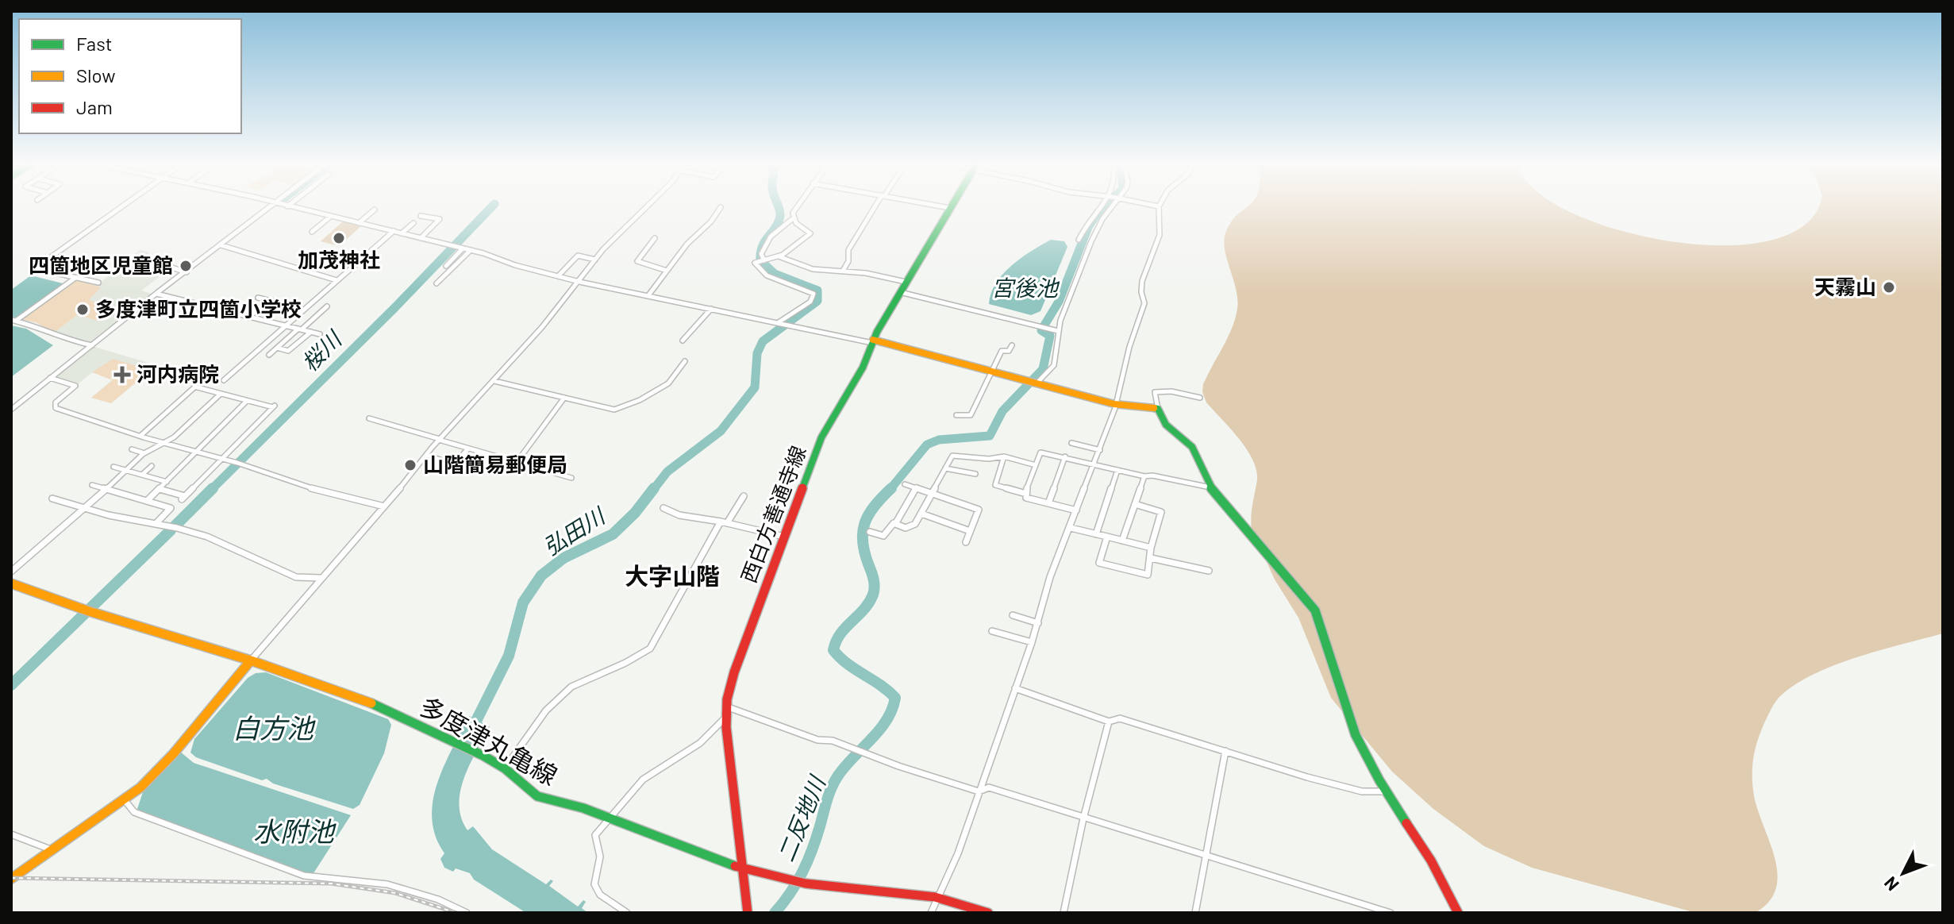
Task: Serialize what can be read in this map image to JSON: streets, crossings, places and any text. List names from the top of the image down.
{
  "streets": {
    "main road": ["西白方善通寺線", "多度津丸亀線"]
  },
  "crossings": [
    ["西白方善通寺線", "多度津丸亀線"]
  ],
  "districts": ["大字山階"],
  "water": [
    "宮後池",
    "桜川",
    "弘田川",
    "白方池",
    "二反地川",
    "水附池"
  ],
  "places": {
    "other": [
      "加茂神社",
      "四箇地区児童館",
      "天霧山",
      "多度津町立四箇小学校",
      "山階簡易郵便局"
    ],
    "health": ["河内病院"]
  },
  "legend": ["Fast", "Slow", "Jam"],
  "north": "bottom left"
}
